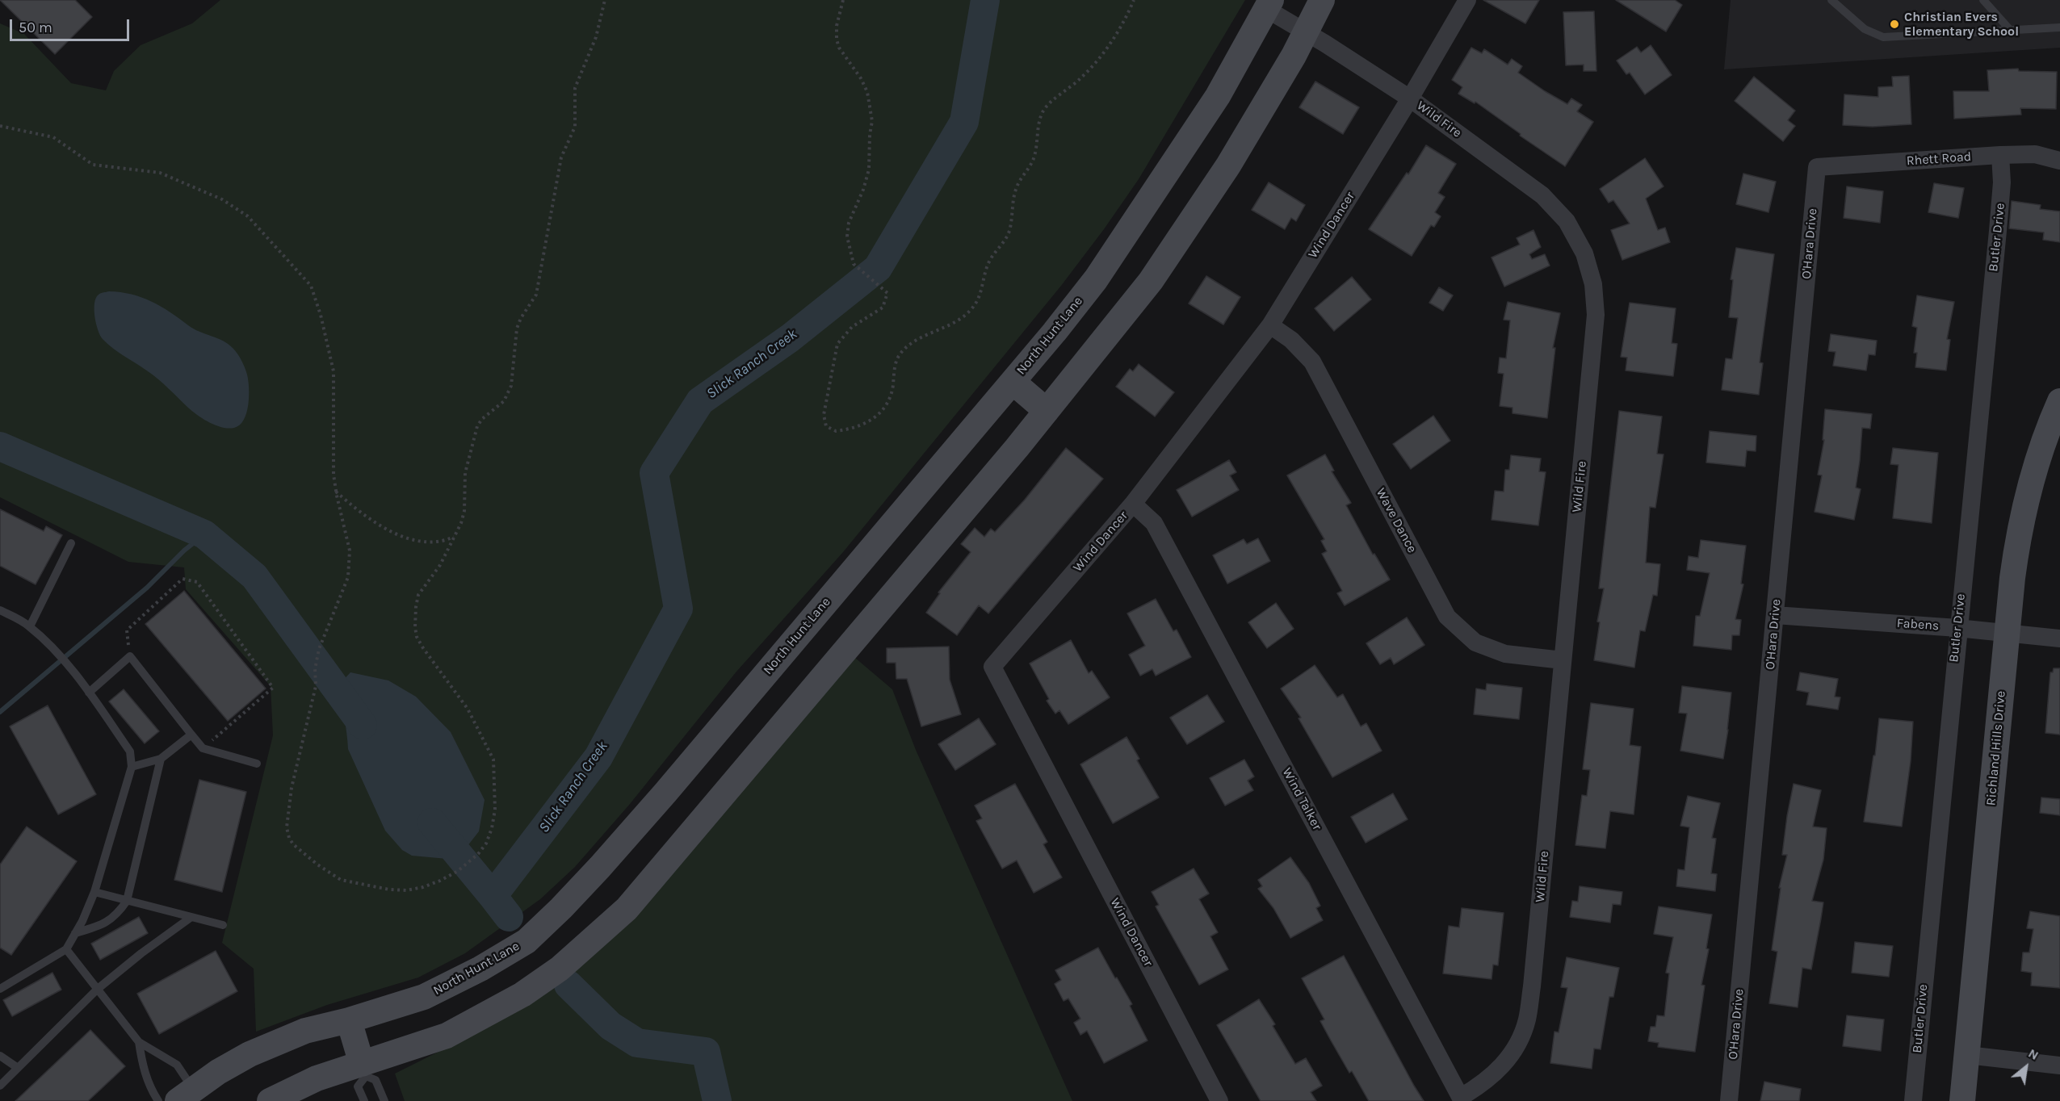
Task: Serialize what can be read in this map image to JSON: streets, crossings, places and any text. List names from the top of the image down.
{
  "streets": {
    "main road": ["North Hunt Lane", "Richland Hills Drive"],
    "street": [
      "Wild Fire",
      "Rhett Road",
      "Wind Dancer",
      "Butler Drive",
      "O'Hara Drive",
      "Wave Dance",
      "Fabens",
      "Wind Talker"
    ]
  },
  "crossings": [
    ["Wild Fire", "Wind Dancer"],
    ["Wild Fire", "North Hunt Lane"],
    ["Wild Fire", "Wave Dance"],
    ["Wild Fire", "Wind Talker"],
    ["Rhett Road", "Butler Drive"],
    ["Rhett Road", "O'Hara Drive"],
    ["Wind Dancer", "Wave Dance"],
    ["Wind Dancer", "Wind Talker"],
    ["Butler Drive", "Fabens"],
    ["O'Hara Drive", "Fabens"],
    ["Fabens", "Richland Hills Drive"]
  ],
  "water": ["Slick Ranch Creek"],
  "places": ["Christian Evers Elementary School"],
  "scale_bar": "50 m",
  "north": "top right"
}
